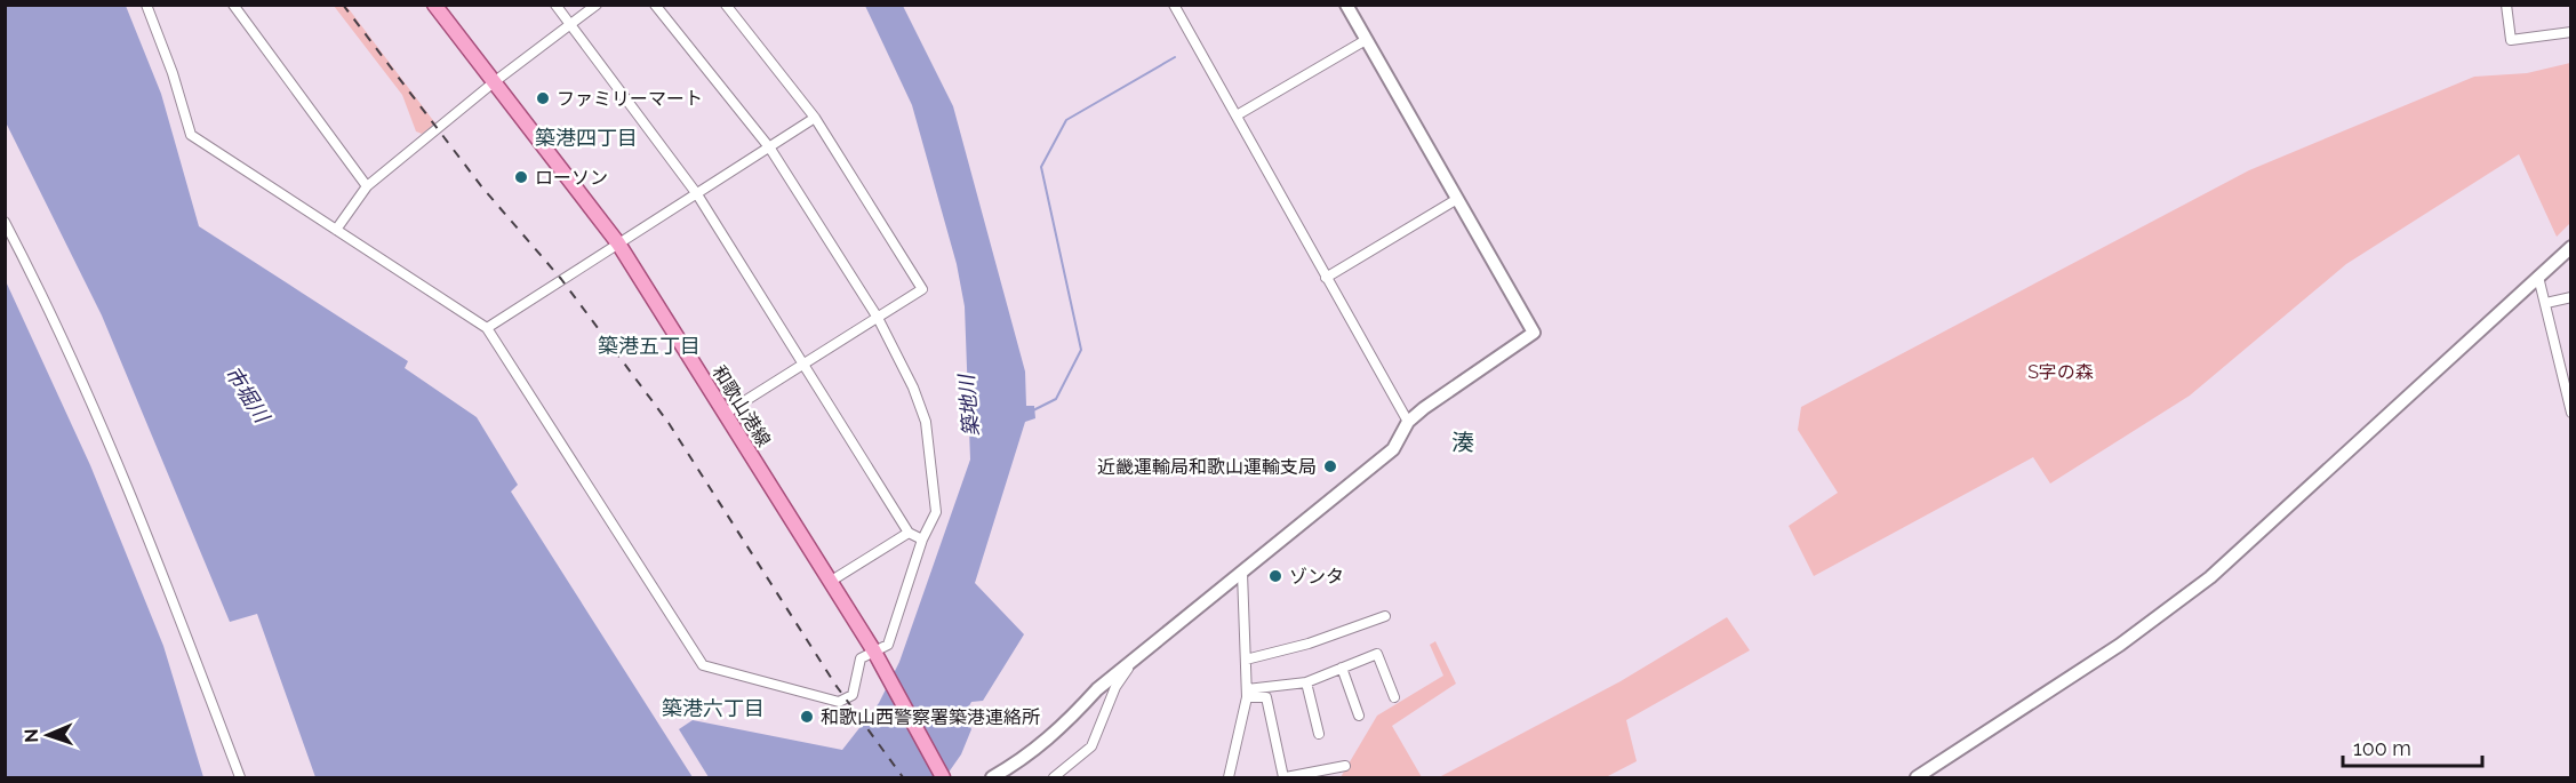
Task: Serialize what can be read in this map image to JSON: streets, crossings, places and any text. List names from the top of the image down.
{
  "streets": {
    "main road": ["和歌山港線"]
  },
  "districts": [
    "築港四丁目",
    "築港五丁目",
    "湊",
    "築港六丁目"
  ],
  "water": ["市堀川", "築地川"],
  "parks": ["S字の森"],
  "places": [
    "ファミリーマート",
    "ローソン",
    "近畿運輸局和歌山運輸支局",
    "ゾンタ",
    "和歌山西警察署築港連絡所"
  ],
  "scale_bar": "100 m",
  "north": "left"
}
